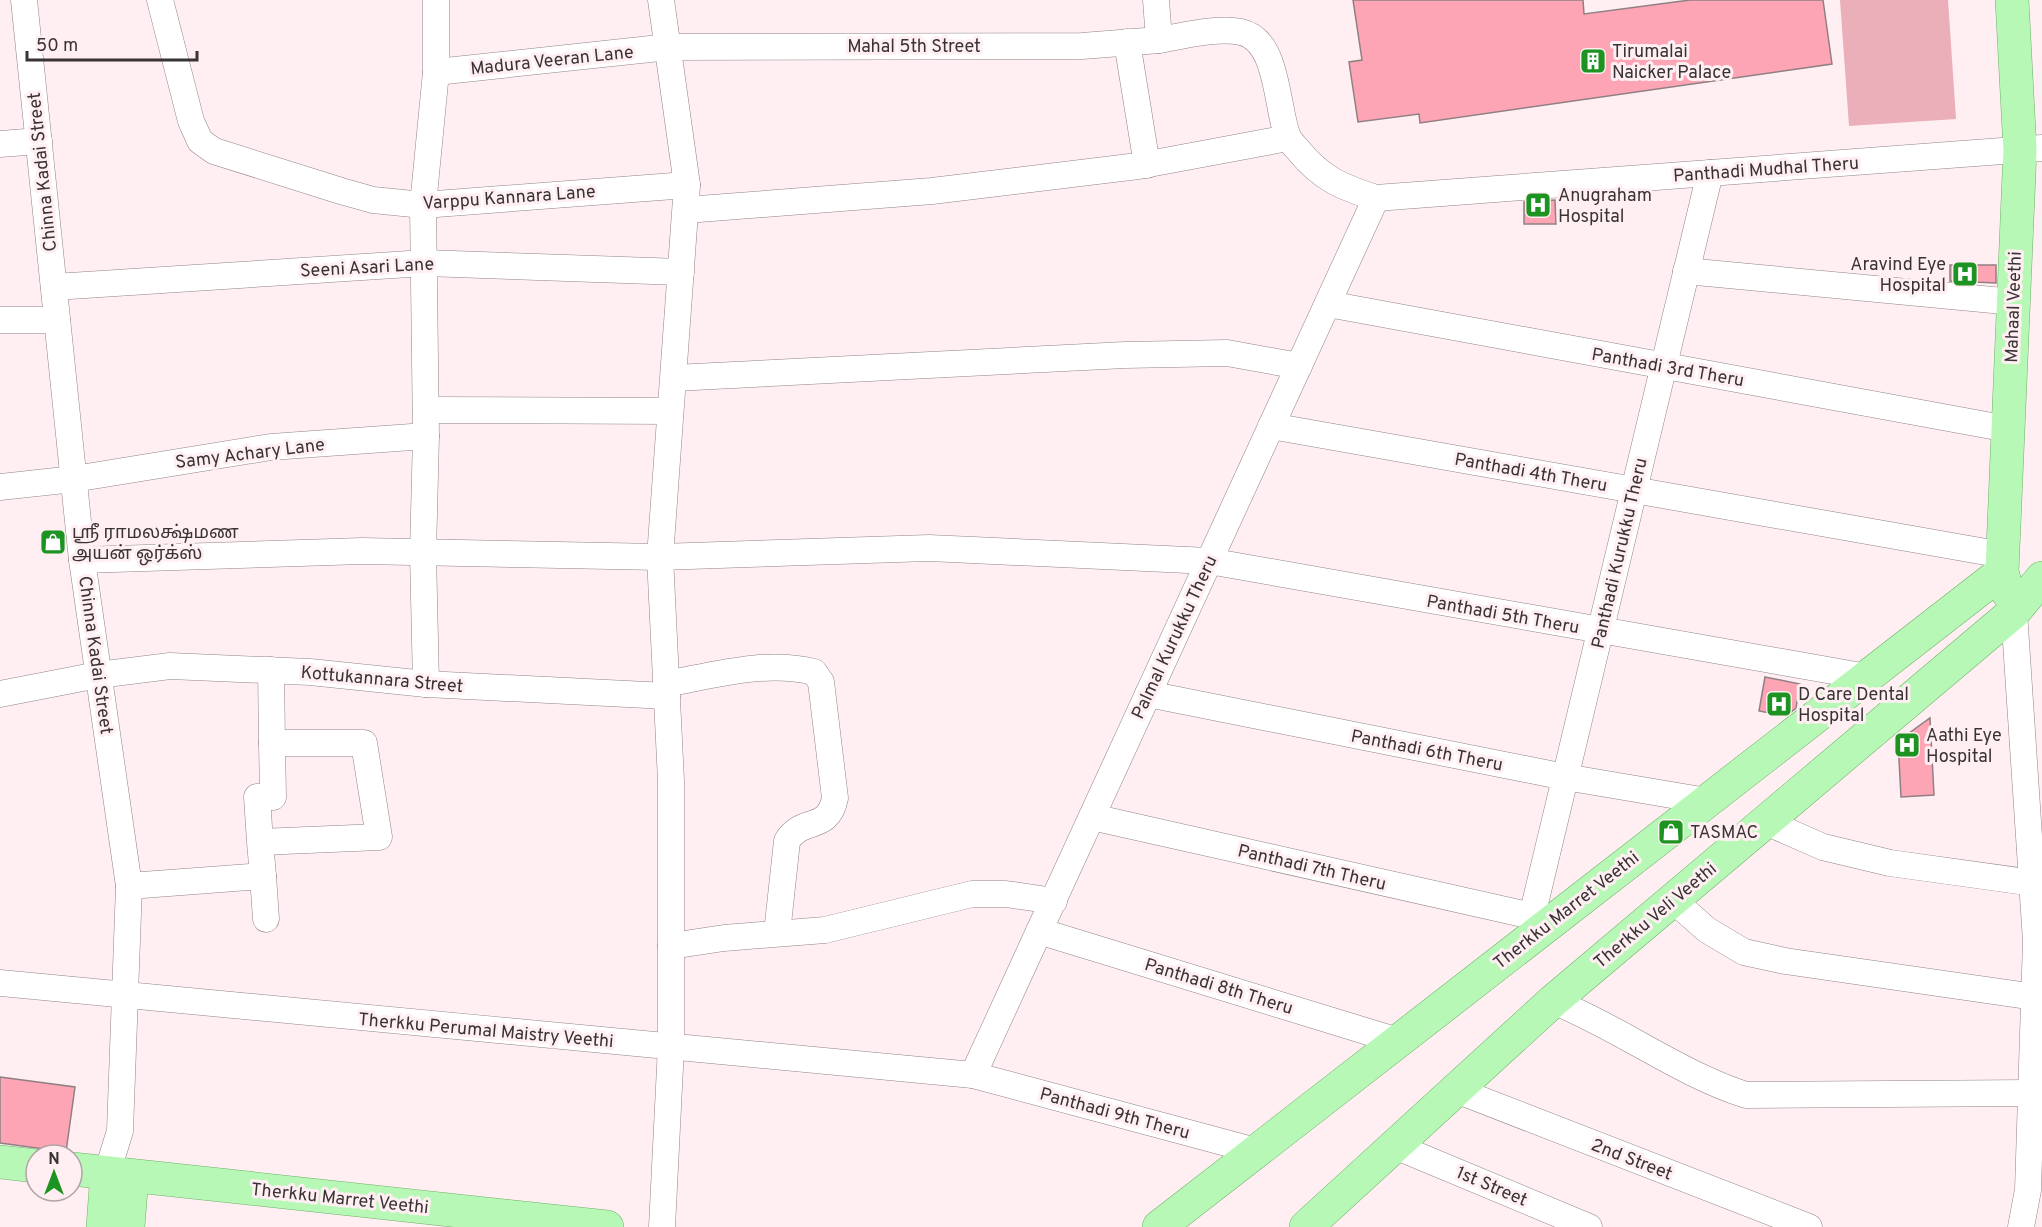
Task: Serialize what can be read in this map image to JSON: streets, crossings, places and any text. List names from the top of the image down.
{
  "streets": {
    "main road": ["Mahaal Veethi", "Therkku Marret Veethi", "Therkku Veli Veethi"],
    "street": [
      "Mahal 5th Street",
      "Madura Veeran Lane",
      "Panthadi Mudhal Theru",
      "Chinna Kadai Street",
      "Varppu Kannara Lane",
      "Seeni Asari Lane",
      "Panthadi 3rd Theru",
      "Samy Achary Lane",
      "Panthadi 4th Theru",
      "Panthadi Kurukku Theru",
      "Panthadi 5th Theru",
      "Palmal Kurukku Theru",
      "Kottukannara Street",
      "Panthadi 6th Theru",
      "Panthadi 7th Theru",
      "Panthadi 8th Theru",
      "Therkku Perumal Maistry Veethi",
      "Panthadi 9th Theru",
      "2nd Street",
      "1st Street"
    ]
  },
  "crossings": [
    ["Mahal 5th Street", "Madura Veeran Lane"],
    ["Mahal 5th Street", "Panthadi Mudhal Theru"],
    ["Panthadi Mudhal Theru", "Varppu Kannara Lane"],
    ["Panthadi Mudhal Theru", "Mahaal Veethi"],
    ["Panthadi Mudhal Theru", "Panthadi Kurukku Theru"],
    ["Panthadi Mudhal Theru", "Palmal Kurukku Theru"],
    ["Chinna Kadai Street", "Seeni Asari Lane"],
    ["Chinna Kadai Street", "Samy Achary Lane"],
    ["Chinna Kadai Street", "Panthadi 5th Theru"],
    ["Chinna Kadai Street", "Kottukannara Street"],
    ["Chinna Kadai Street", "Therkku Marret Veethi"],
    ["Chinna Kadai Street", "Therkku Perumal Maistry Veethi"],
    ["Mahaal Veethi", "Panthadi 3rd Theru"],
    ["Mahaal Veethi", "Panthadi 4th Theru"],
    ["Mahaal Veethi", "Therkku Marret Veethi"],
    ["Mahaal Veethi", "Therkku Veli Veethi"],
    ["Panthadi 3rd Theru", "Panthadi Kurukku Theru"],
    ["Panthadi 3rd Theru", "Palmal Kurukku Theru"],
    ["Panthadi 4th Theru", "Panthadi Kurukku Theru"],
    ["Panthadi 4th Theru", "Palmal Kurukku Theru"],
    ["Panthadi 4th Theru", "Therkku Marret Veethi"],
    ["Panthadi Kurukku Theru", "Panthadi 5th Theru"],
    ["Panthadi Kurukku Theru", "Panthadi 6th Theru"],
    ["Panthadi Kurukku Theru", "Panthadi 7th Theru"],
    ["Panthadi Kurukku Theru", "Therkku Marret Veethi"],
    ["Panthadi 5th Theru", "Palmal Kurukku Theru"],
    ["Panthadi 5th Theru", "Therkku Marret Veethi"],
    ["Palmal Kurukku Theru", "Panthadi 6th Theru"],
    ["Palmal Kurukku Theru", "Panthadi 7th Theru"],
    ["Palmal Kurukku Theru", "Panthadi 8th Theru"],
    ["Palmal Kurukku Theru", "Therkku Perumal Maistry Veethi"],
    ["Palmal Kurukku Theru", "Panthadi 9th Theru"],
    ["Panthadi 6th Theru", "Therkku Marret Veethi"],
    ["Panthadi 7th Theru", "Therkku Marret Veethi"],
    ["Therkku Marret Veethi", "Panthadi 8th Theru"],
    ["Therkku Marret Veethi", "Panthadi 9th Theru"],
    ["Therkku Veli Veethi", "2nd Street"],
    ["Therkku Veli Veethi", "1st Street"],
    ["Therkku Perumal Maistry Veethi", "Panthadi 9th Theru"]
  ],
  "places": {
    "building": ["Tirumalai Naicker Palace"],
    "hospital": [
      "Anugraham Hospital",
      "Aravind Eye Hospital",
      "D Care Dental Hospital",
      "Aathi Eye Hospital"
    ],
    "shop": ["ஶ்ரீ ராமலக்ஷ்மண அயன் ஒர்க்ஸ்", "TASMAC"]
  },
  "scale_bar": "50 m",
  "north": "top"
}
